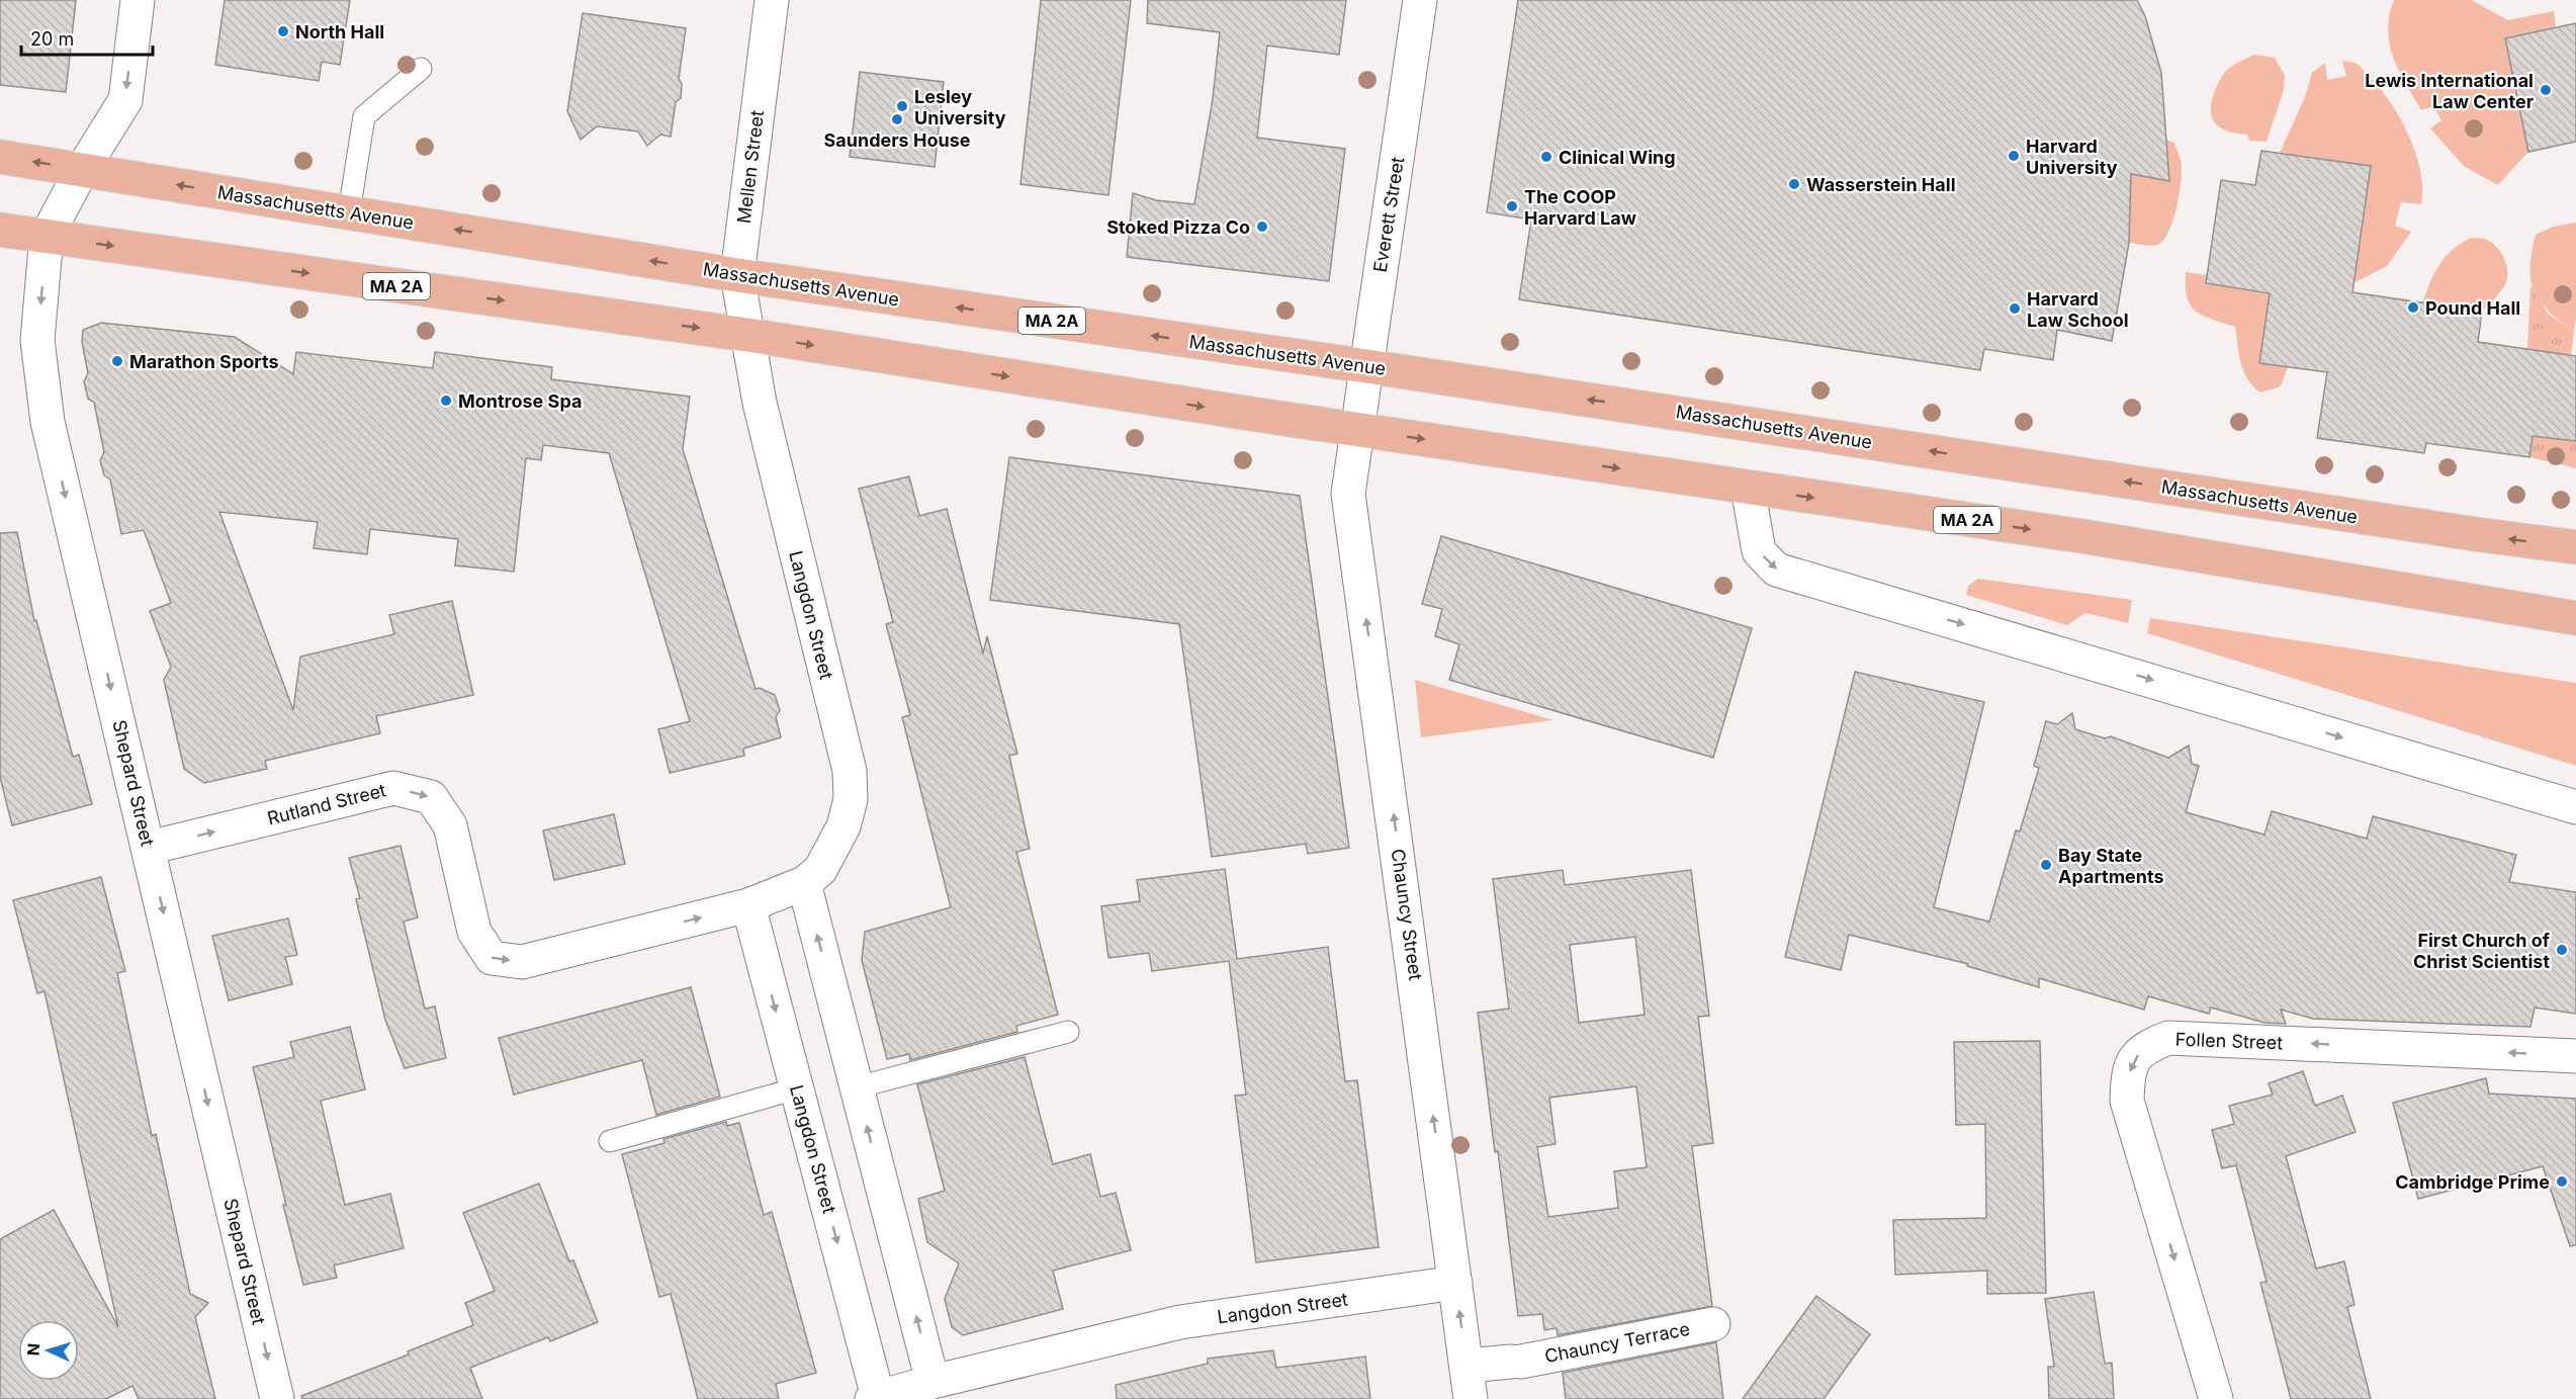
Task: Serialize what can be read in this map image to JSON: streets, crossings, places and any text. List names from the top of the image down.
{
  "streets": {
    "main road": ["Massachusetts Avenue", "MA 2A"],
    "street": [
      "Mellen Street",
      "Everett Street",
      "Langdon Street",
      "Shepard Street",
      "Rutland Street",
      "Chauncy Street",
      "Follen Street",
      "Chauncy Terrace"
    ]
  },
  "crossings": [
    ["Mellen Street", "Massachusetts Avenue"],
    ["Mellen Street", "MA 2A"],
    ["Mellen Street", "Langdon Street"],
    ["Massachusetts Avenue", "Everett Street"],
    ["Massachusetts Avenue", "Shepard Street"],
    ["Everett Street", "MA 2A"],
    ["Everett Street", "Chauncy Street"],
    ["MA 2A", "Langdon Street"],
    ["MA 2A", "Shepard Street"],
    ["MA 2A", "Chauncy Street"],
    ["Langdon Street", "Rutland Street"],
    ["Langdon Street", "Chauncy Street"],
    ["Shepard Street", "Rutland Street"],
    ["Chauncy Street", "Chauncy Terrace"]
  ],
  "one_way": ["Shepard Street", "Rutland Street", "Chauncy Street"],
  "places": [
    "North Hall",
    "Lewis International Law Center",
    "Lesley University",
    "Saunders House",
    "Harvard University",
    "Clinical Wing",
    "Wasserstein Hall",
    "The COOP Harvard Law",
    "Stoked Pizza Co",
    "Pound Hall",
    "Harvard Law School",
    "Marathon Sports",
    "Montrose Spa",
    "Bay State Apartments",
    "First Church of Christ Scientist",
    "Cambridge Prime"
  ],
  "scale_bar": "20 m",
  "north": "left"
}
